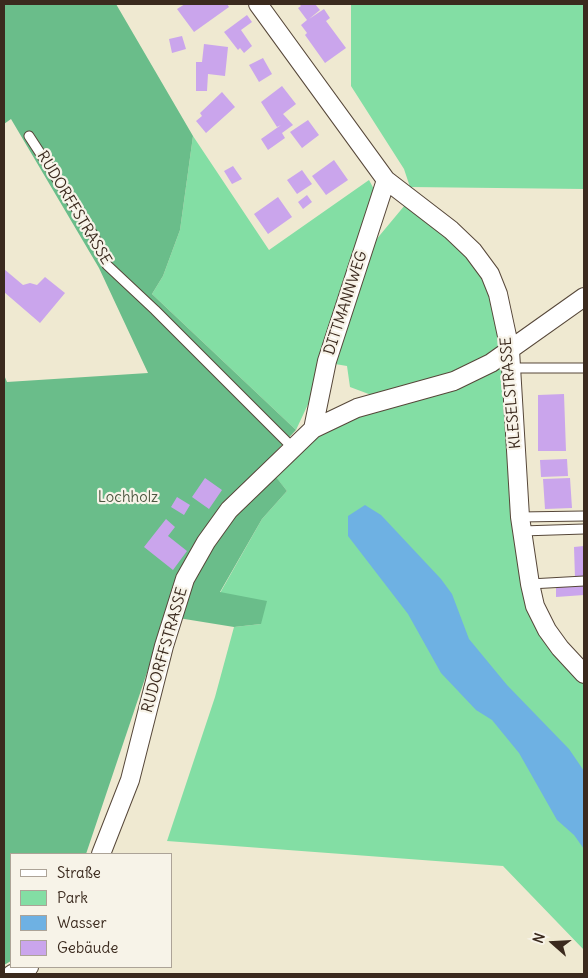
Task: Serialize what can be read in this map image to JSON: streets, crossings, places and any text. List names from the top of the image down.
{
  "streets": {
    "street": ["RUDORFFSTRASSE", "DITTMANNWEG", "KLESELSTRASSE"]
  },
  "crossings": [
    ["RUDORFFSTRASSE", "DITTMANNWEG"],
    ["RUDORFFSTRASSE", "KLESELSTRASSE"],
    ["DITTMANNWEG", "KLESELSTRASSE"]
  ],
  "parks": ["Lochholz"],
  "legend": [
    "Straße",
    "Park",
    "Wasser",
    "Gebäude"
  ],
  "north": "left"
}
